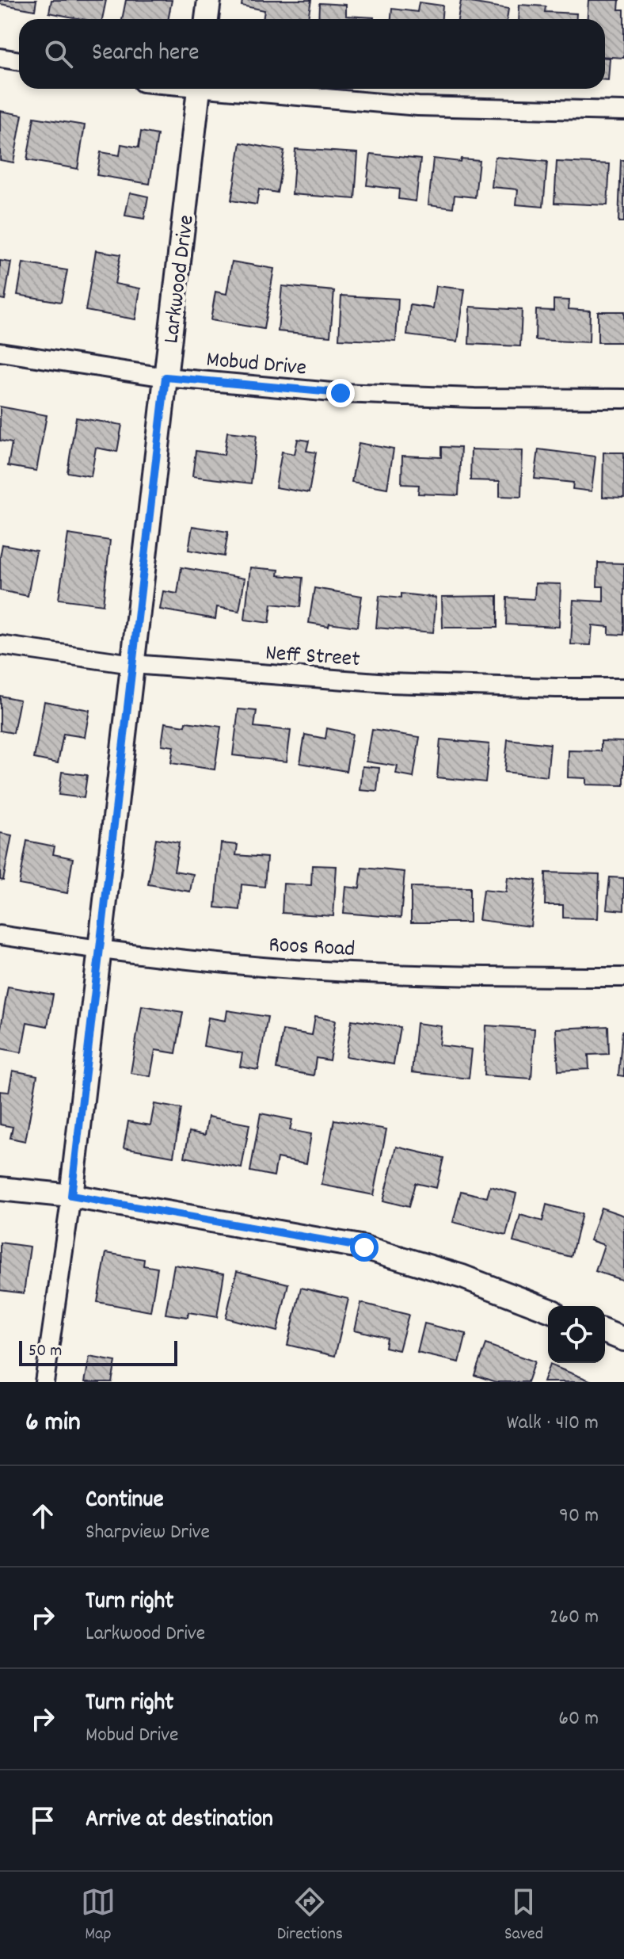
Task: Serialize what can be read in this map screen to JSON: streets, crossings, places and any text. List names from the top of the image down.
{
  "streets": {
    "street": [
      "Larkwood Drive",
      "Mobud Drive",
      "Neff Street",
      "Roos Road"
    ]
  },
  "crossings": [
    ["Larkwood Drive", "Mobud Drive"],
    ["Larkwood Drive", "Neff Street"],
    ["Larkwood Drive", "Roos Road"]
  ],
  "scale_bar": "50 m",
  "page": {
    "search": "Search here",
    "scale": "50 m",
    "heading": ["6 min", "Walk · 410 m"],
    "list": [
      ["Continue", "Sharpview Drive", "90 m"],
      ["Turn right", "Larkwood Drive", "260 m"],
      ["Turn right", "Mobud Drive", "60 m"],
      "Arrive at destination"
    ],
    "nav": ["Map", "Directions", "Saved"]
  }
}
